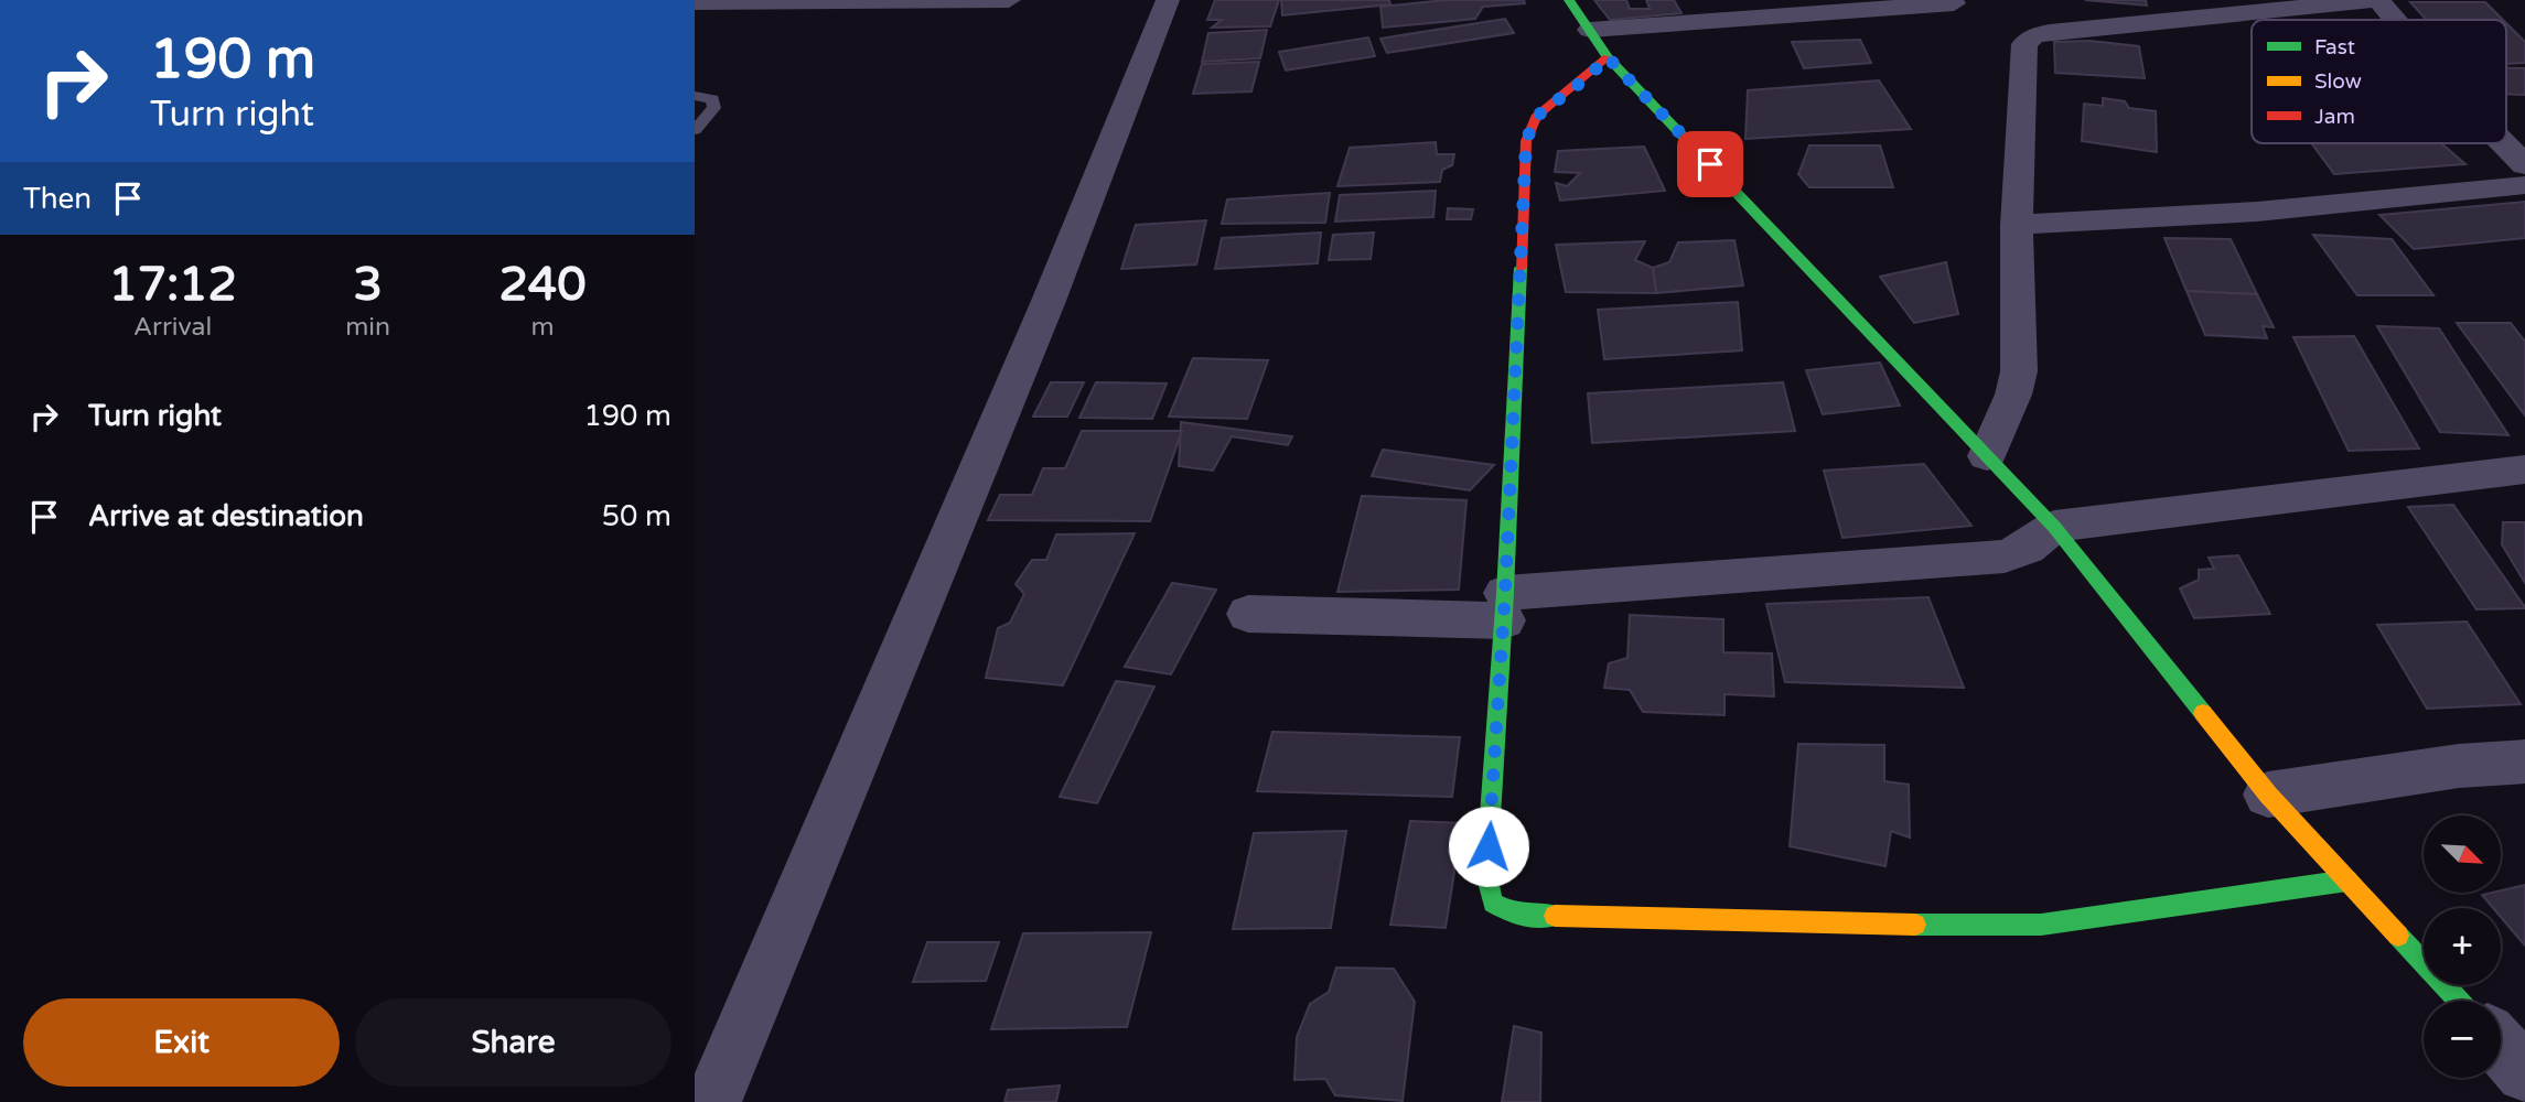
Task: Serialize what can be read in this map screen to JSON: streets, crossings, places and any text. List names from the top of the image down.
{
  "legend": ["Fast", "Slow", "Jam"],
  "north": "bottom right",
  "page": {
    "turn": ["190 m", "Turn right"],
    "then": "Then",
    "eta": [
      "17:12",
      "Arrival",
      "3",
      "min",
      "240",
      "m"
    ],
    "list": [
      {
        "name": "Turn right",
        "value": "190 m"
      },
      {
        "name": "Arrive at destination",
        "value": "50 m"
      }
    ],
    "map_buttons": ["+", "−"],
    "buttons": ["Exit", "Share"]
  }
}
